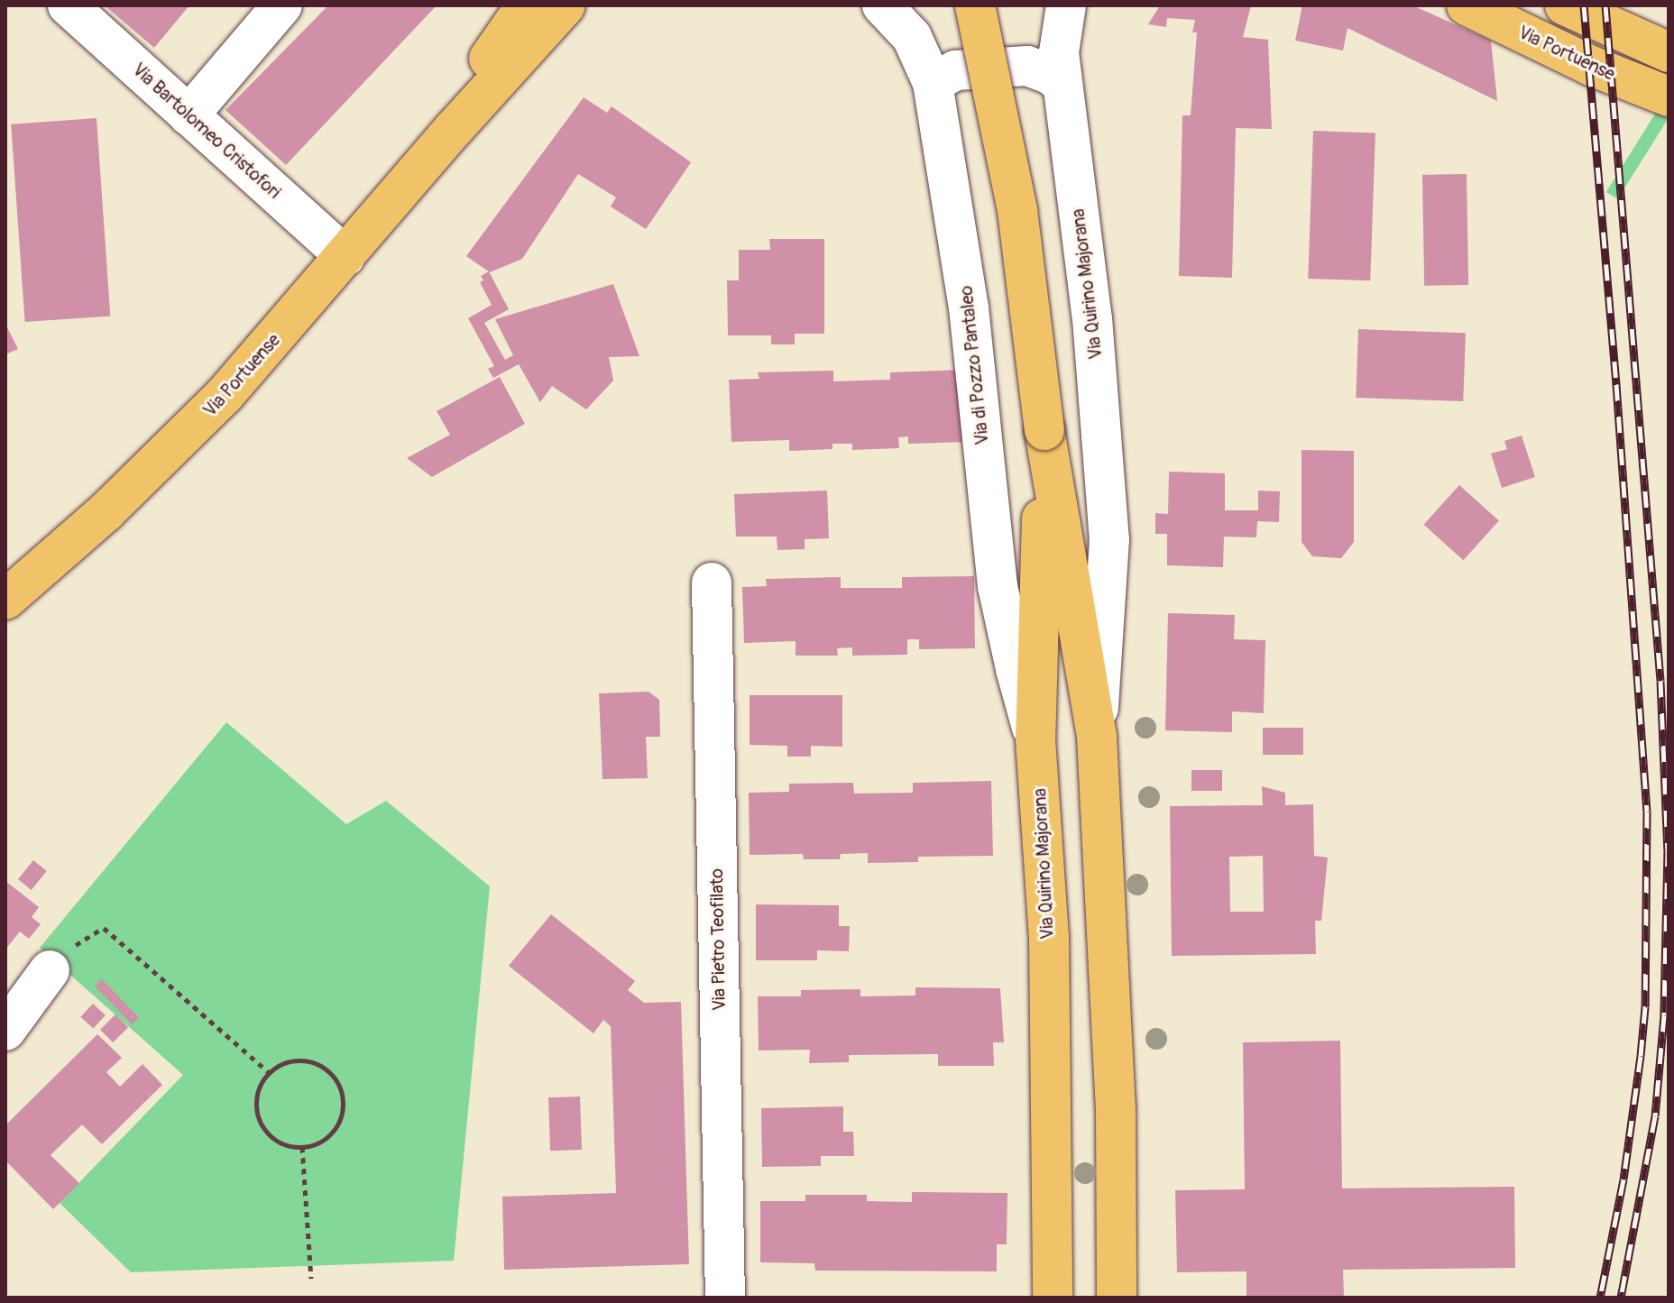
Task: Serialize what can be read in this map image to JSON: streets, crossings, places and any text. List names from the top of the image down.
{
  "streets": {
    "main road": ["Via Portuense", "Via Quirino Majorana"],
    "street": ["Via Bartolomeo Cristofori", "Via di Pozzo Pantaleo", "Via Pietro Teofilato"]
  },
  "crossings": [
    ["Via Portuense", "Via Bartolomeo Cristofori"],
    ["Via Quirino Majorana", "Via di Pozzo Pantaleo"]
  ]
}
